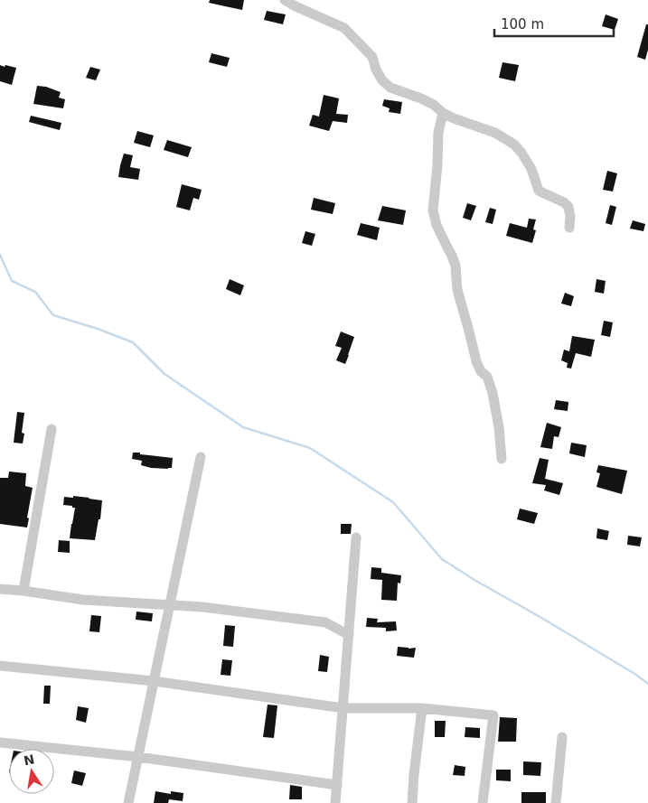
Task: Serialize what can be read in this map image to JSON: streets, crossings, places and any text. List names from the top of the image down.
{
  "scale_bar": "100 m",
  "north": "top"
}
